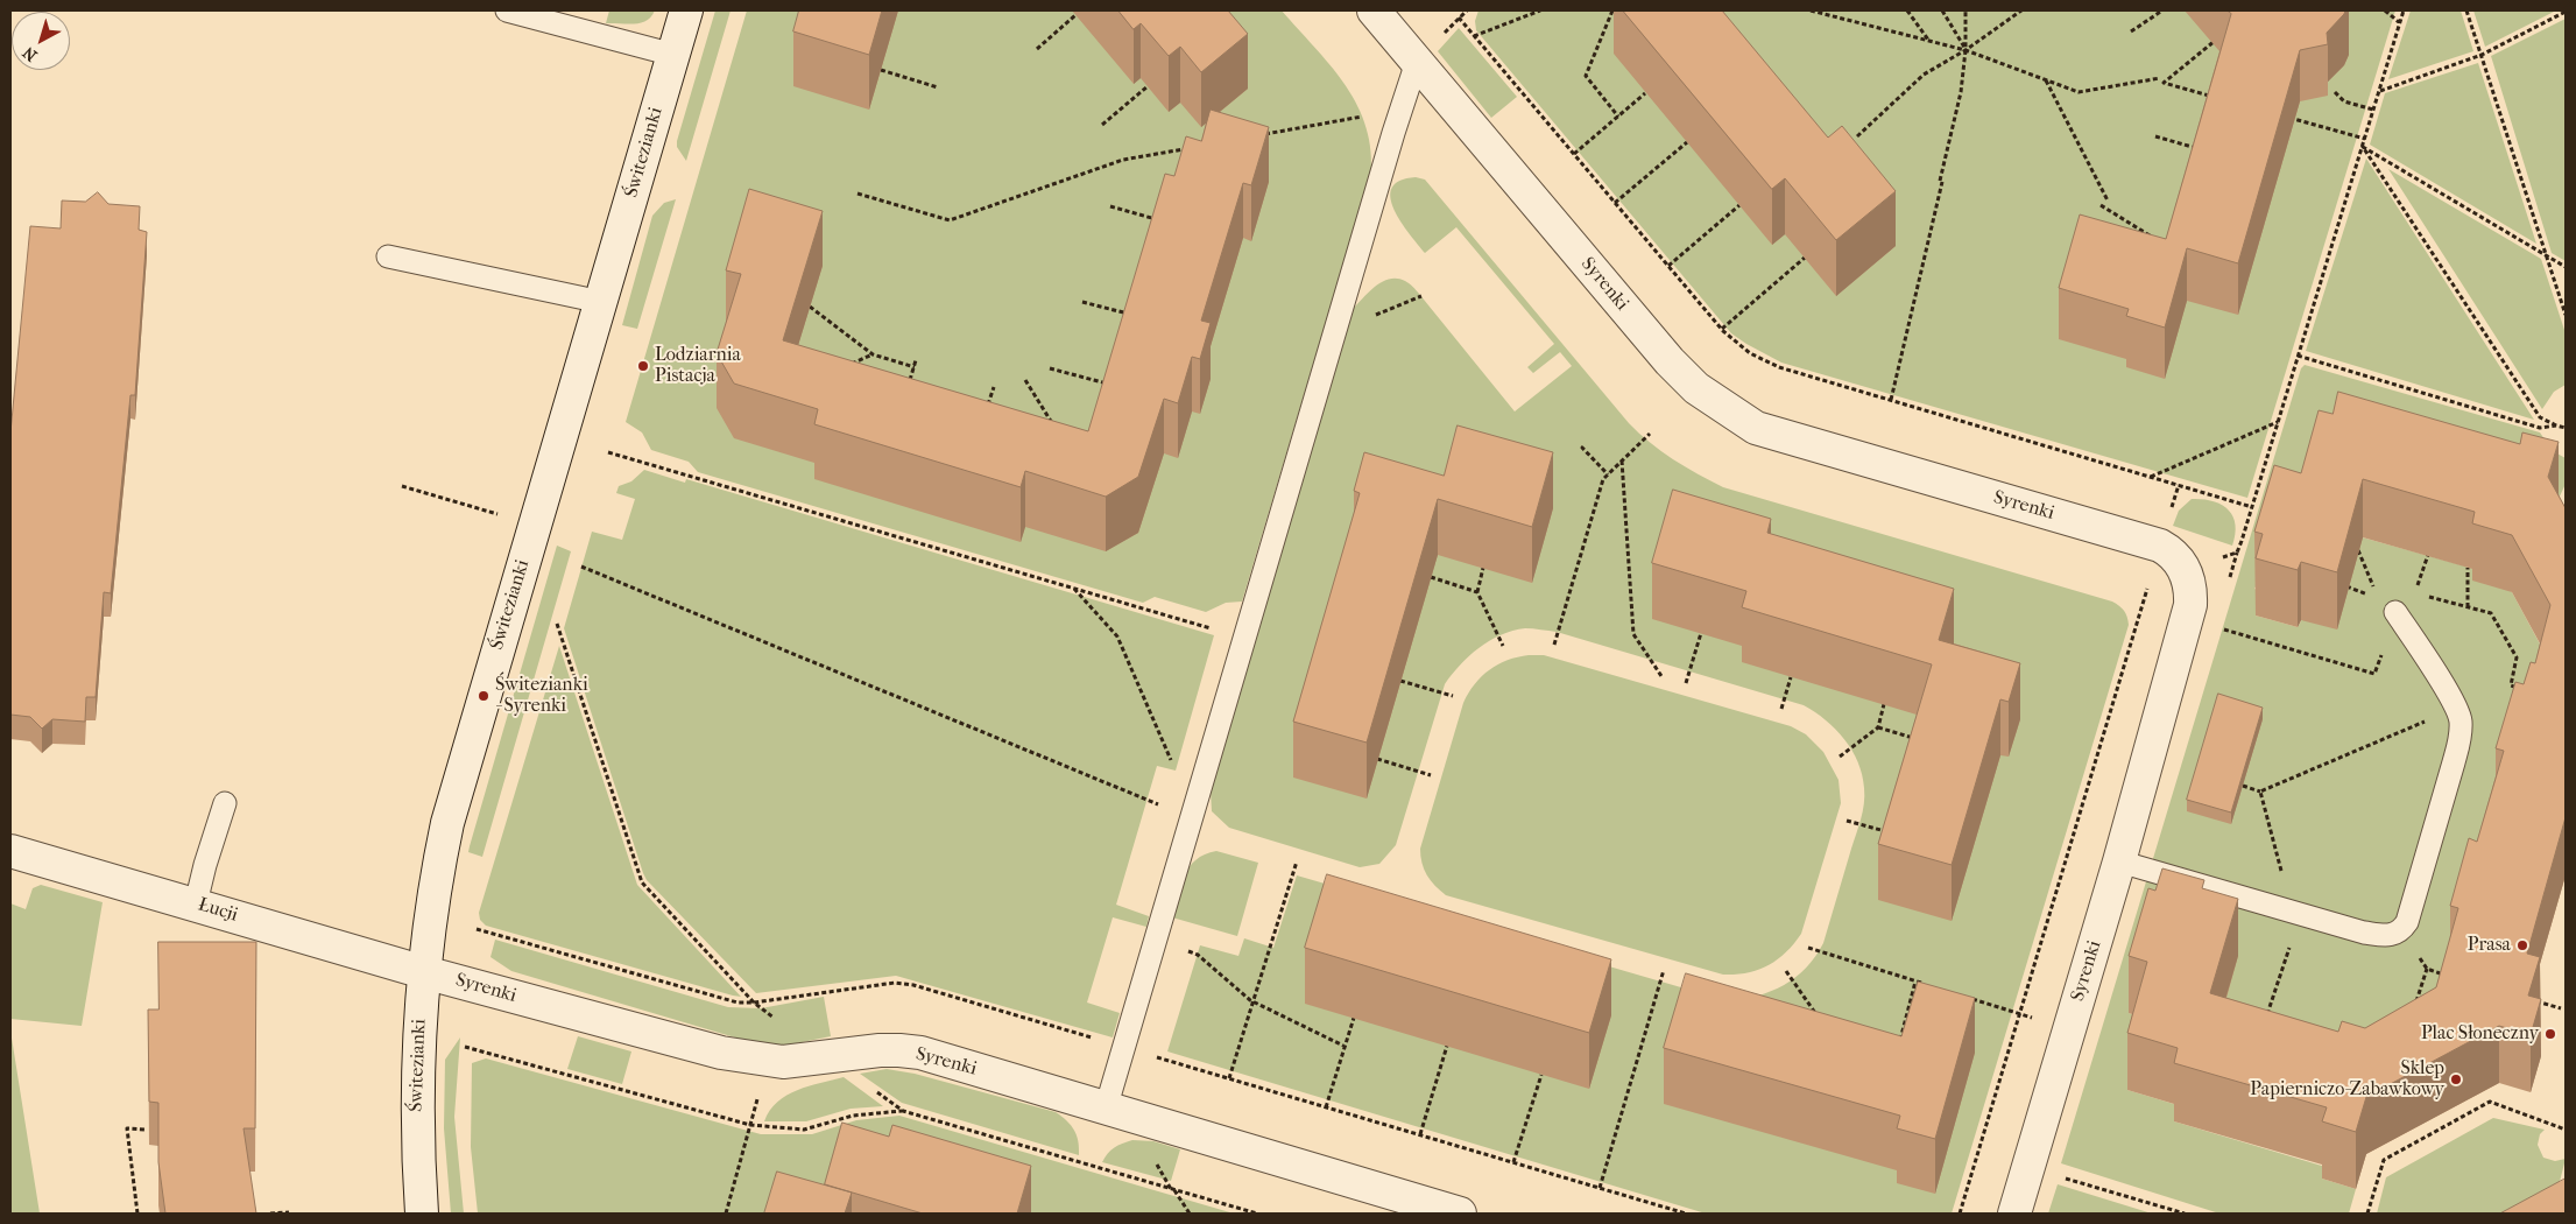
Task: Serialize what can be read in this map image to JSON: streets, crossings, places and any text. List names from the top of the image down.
{
  "streets": {
    "street": ["Świtezianki", "Syrenki", "Łucji"]
  },
  "crossings": [
    ["Świtezianki", "Syrenki"],
    ["Świtezianki", "Łucji"],
    ["Syrenki", "Łucji"]
  ],
  "places": [
    "Lodziarnia Pistacja",
    "Świtezianki - Syrenki",
    "Prasa",
    "Plac Słoneczny",
    "Sklep Papierniczo-Zabawkowy"
  ],
  "north": "bottom left"
}
